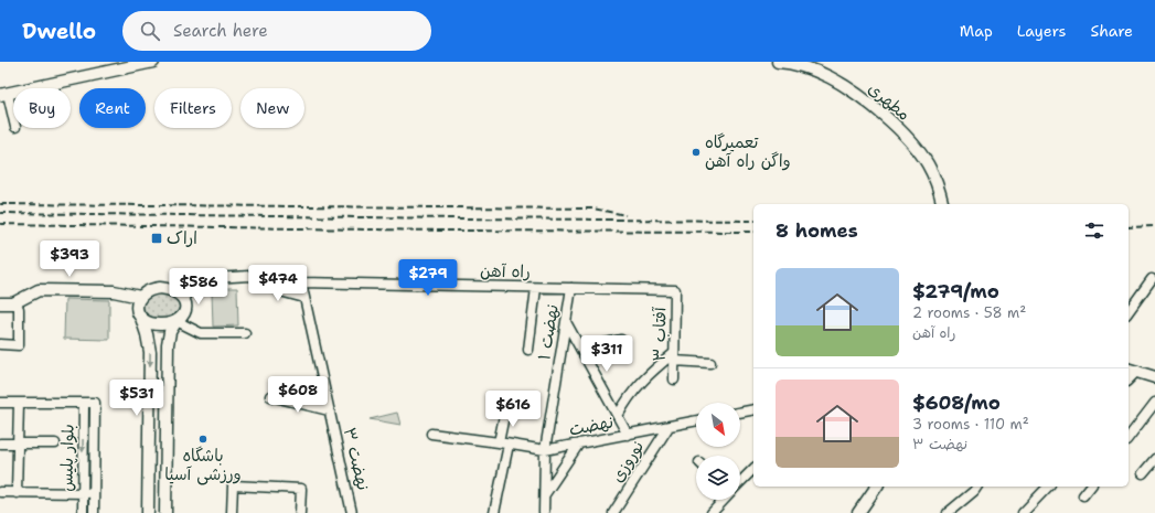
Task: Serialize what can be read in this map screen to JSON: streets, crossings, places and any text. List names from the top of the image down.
{
  "streets": {
    "street": [
      "مطهری",
      "راه آهن",
      "نهضت ۱",
      "آفتاب ۳",
      "نهضت",
      "بلوار پلیس",
      "نهضت ۳",
      "نوروزی"
    ]
  },
  "crossings": [
    ["راه آهن", "نهضت ۱"],
    ["راه آهن", "آفتاب ۳"],
    ["راه آهن", "نهضت ۳"],
    ["نهضت ۱", "نهضت"],
    ["نهضت", "نوروزی"]
  ],
  "places": {
    "other": ["تعمیرگاه واگن راه آهن", "باشگاه ورزشی آسیا"],
    "transit": ["اراک"]
  },
  "north": "bottom right",
  "page": {
    "header": "Dwello",
    "search": "Search here",
    "nav": ["Map", "Layers", "Share"],
    "chip": [
      "Buy",
      "Rent",
      "Filters",
      "New"
    ],
    "heading": "8 homes",
    "price": [
      "$393",
      "$279",
      "$474",
      "$586",
      "$311",
      "$608",
      "$531",
      "$616"
    ],
    "list": [
      {
        "name": "$279/mo",
        "note": "2 rooms · 58 m² · راه آهن"
      },
      {
        "name": "$608/mo",
        "note": "3 rooms · 110 m² · نهضت ۳"
      }
    ]
  }
}
